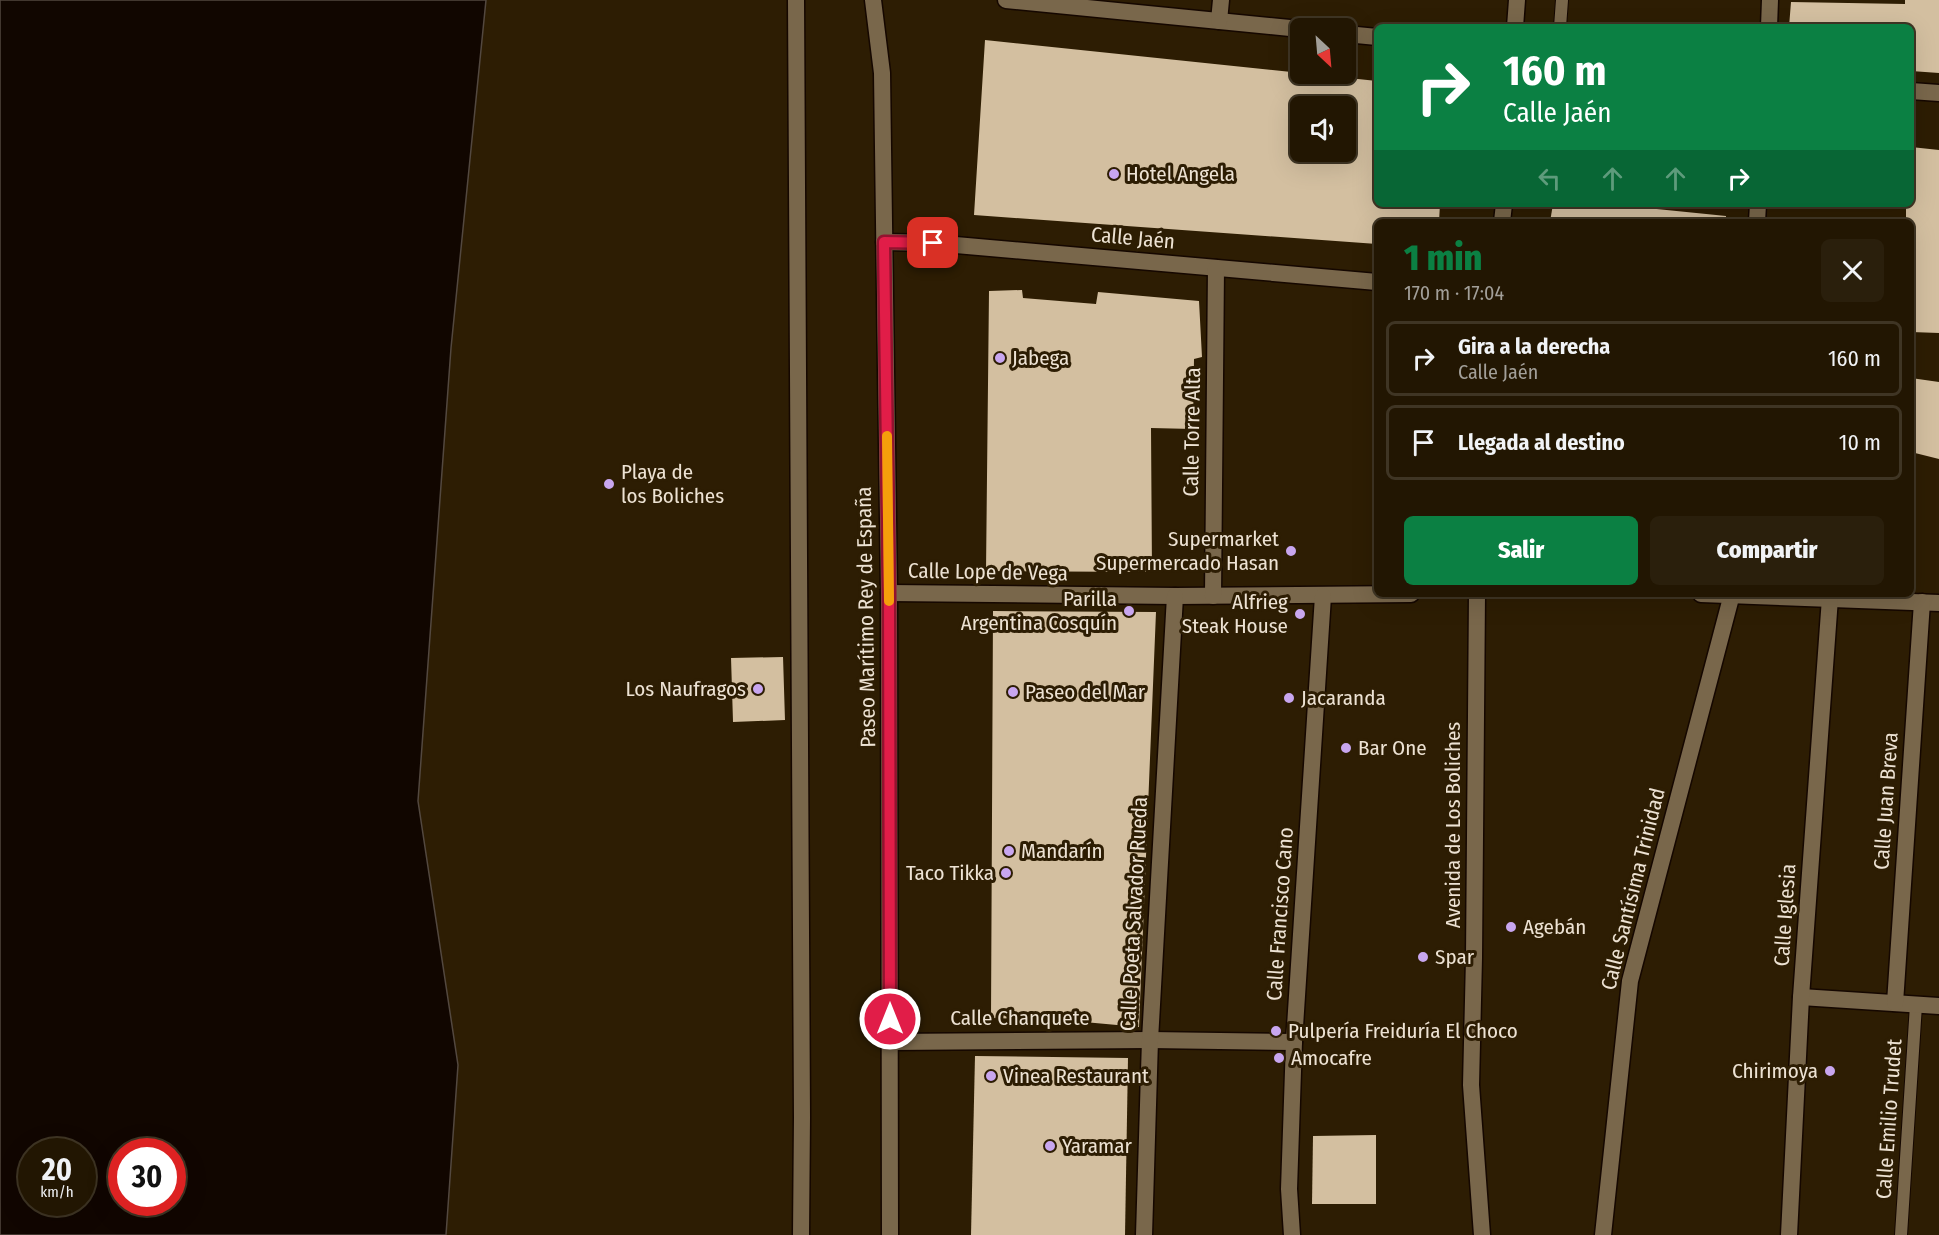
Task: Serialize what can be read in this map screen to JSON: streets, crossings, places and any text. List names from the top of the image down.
{
  "streets": {
    "street": [
      "Calle Jaén",
      "Calle Torre Alta",
      "Calle Lope de Vega",
      "Paseo Marítimo Rey de España",
      "Calle Juan Breva",
      "Avenida de Los Boliches",
      "Calle Santísima Trinidad",
      "Calle Poeta Salvador Rueda",
      "Calle Francisco Cano",
      "Calle Iglesia",
      "Calle Chanquete"
    ],
    "lane": ["Calle Emilio Trudet"]
  },
  "crossings": [
    ["Calle Jaén", "Calle Torre Alta"],
    ["Calle Jaén", "Paseo Marítimo Rey de España"],
    ["Calle Torre Alta", "Calle Lope de Vega"],
    ["Calle Lope de Vega", "Paseo Marítimo Rey de España"],
    ["Calle Lope de Vega", "Calle Poeta Salvador Rueda"],
    ["Calle Lope de Vega", "Calle Francisco Cano"],
    ["Paseo Marítimo Rey de España", "Calle Chanquete"],
    ["Calle Poeta Salvador Rueda", "Calle Chanquete"],
    ["Calle Francisco Cano", "Calle Chanquete"]
  ],
  "places": [
    "Hotel Angela",
    "Jabega",
    "Playa de los Boliches",
    "Supermarket Supermercado Hasan",
    "Parilla Argentina Cosquín",
    "Alfrieg Steak House",
    "Los Naufragos",
    "Paseo del Mar",
    "Jacaranda",
    "Bar One",
    "Mandarín",
    "Taco Tikka",
    "Agebán",
    "Spar",
    "Pulpería Freiduría El Choco",
    "Amocafre",
    "Chirimoya",
    "Vinea Restaurant",
    "Yaramar"
  ],
  "north": "bottom right",
  "page": {
    "turn": ["160 m", "Calle Jaén"],
    "heading": ["1 min", "170 m · 17:04"],
    "list": [
      {
        "name": "Gira a la derecha",
        "note": "Calle Jaén",
        "value": "160 m"
      },
      {
        "name": "Llegada al destino",
        "value": "10 m"
      }
    ],
    "buttons": ["Salir", "Compartir"],
    "speed": "20 km/h",
    "limit": "30"
  }
}
